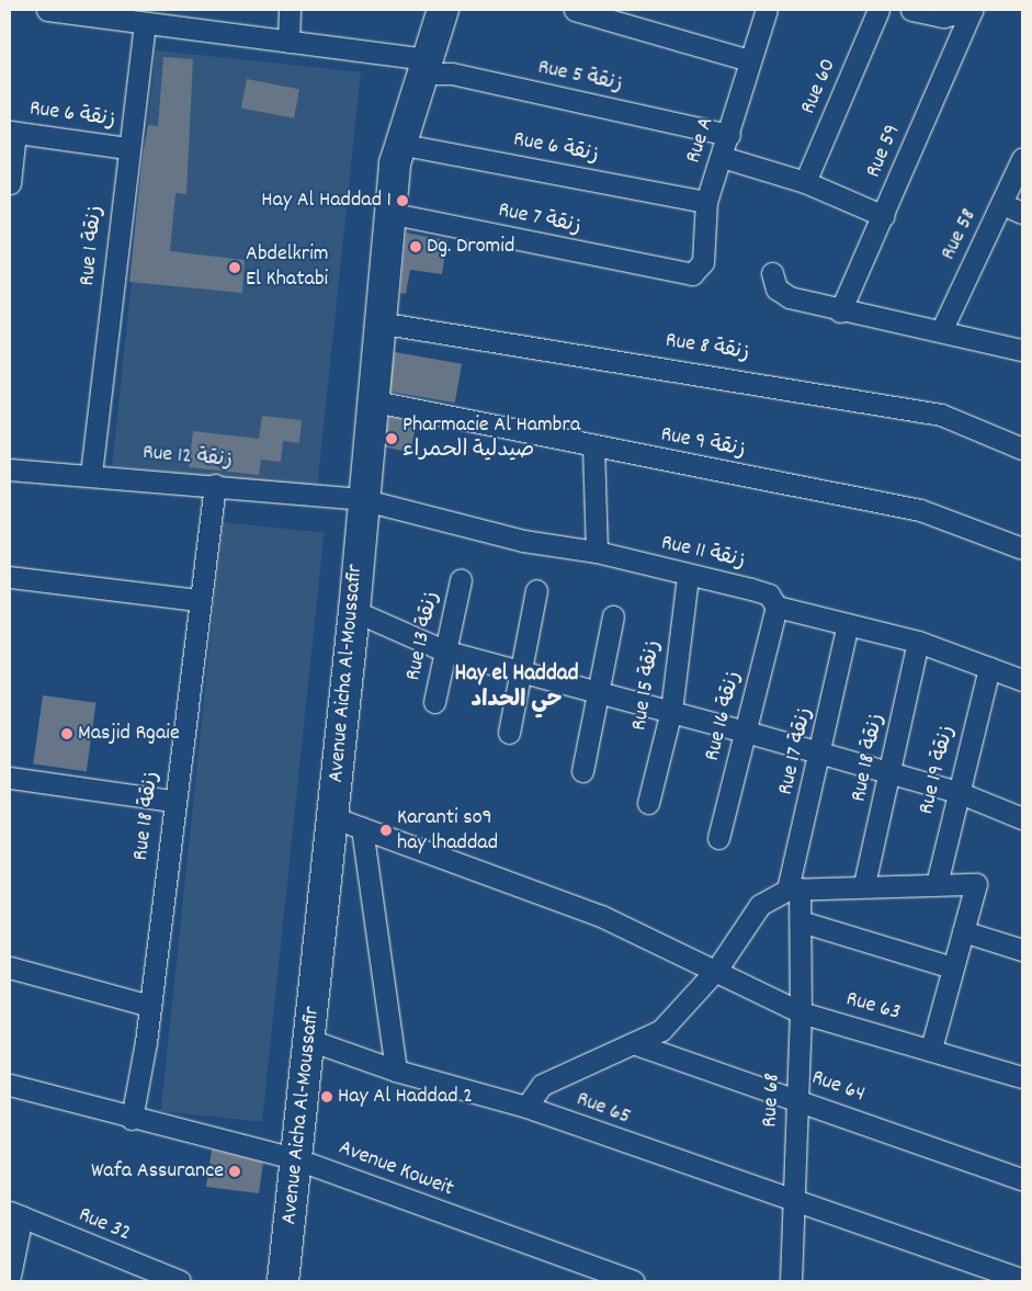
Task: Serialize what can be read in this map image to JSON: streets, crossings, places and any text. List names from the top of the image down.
{
  "streets": {
    "street": [
      "Rue 5 زنقة",
      "Rue 60",
      "Rue 6 زنقة",
      "Rue A",
      "Rue 59",
      "Rue 7 زنقة",
      "Rue 58",
      "Rue 1 زنقة",
      "Rue 8 زنقة",
      "Rue 9 زنقة",
      "Rue 12 زنقة",
      "Rue 11 زنقة",
      "Rue 13 زنقة",
      "Avenue Aicha Al-Moussafir",
      "Rue 15 زنقة",
      "Rue 16 زنقة",
      "Rue 17 زنقة",
      "Rue 18 زنقة",
      "Rue 19 زنقة",
      "Rue 63",
      "Rue 64",
      "Rue 68",
      "Rue 65",
      "Avenue Koweit",
      "Rue 32"
    ]
  },
  "crossings": [
    ["Rue 5 زنقة", "Rue A"],
    ["Rue 5 زنقة", "Rue 1 زنقة"],
    ["Rue 5 زنقة", "Avenue Aicha Al-Moussafir"],
    ["Rue 6 زنقة", "Rue A"],
    ["Rue 6 زنقة", "Rue 1 زنقة"],
    ["Rue 6 زنقة", "Avenue Aicha Al-Moussafir"],
    ["Rue A", "Rue 7 زنقة"],
    ["Rue 7 زنقة", "Avenue Aicha Al-Moussafir"],
    ["Rue 1 زنقة", "Rue 12 زنقة"],
    ["Rue 8 زنقة", "Avenue Aicha Al-Moussafir"],
    ["Rue 9 زنقة", "Avenue Aicha Al-Moussafir"],
    ["Rue 12 زنقة", "Rue 11 زنقة"],
    ["Rue 12 زنقة", "Avenue Aicha Al-Moussafir"],
    ["Rue 12 زنقة", "Rue 18 زنقة"],
    ["Rue 11 زنقة", "Avenue Aicha Al-Moussafir"],
    ["Rue 11 زنقة", "Rue 15 زنقة"],
    ["Rue 11 زنقة", "Rue 16 زنقة"],
    ["Rue 11 زنقة", "Rue 17 زنقة"],
    ["Rue 11 زنقة", "Rue 18 زنقة"],
    ["Rue 11 زنقة", "Rue 19 زنقة"],
    ["Avenue Aicha Al-Moussafir", "Rue 63"],
    ["Avenue Aicha Al-Moussafir", "Rue 65"],
    ["Avenue Aicha Al-Moussafir", "Avenue Koweit"],
    ["Rue 17 زنقة", "Rue 68"],
    ["Rue 18 زنقة", "Avenue Koweit"],
    ["Rue 63", "Rue 68"],
    ["Rue 64", "Rue 68"],
    ["Rue 68", "Rue 65"]
  ],
  "districts": ["Hay el Haddad حي الحداد"],
  "places": [
    "Hay Al Haddad 1",
    "Dg. Dromid",
    "Abdelkrim El Khatabi",
    "Pharmacie Al Hambra صيدلية الحمراء",
    "Masjid Rgaie",
    "Karanti so9 hay lhaddad",
    "Hay Al Haddad 2",
    "Wafa Assurance"
  ]
}
